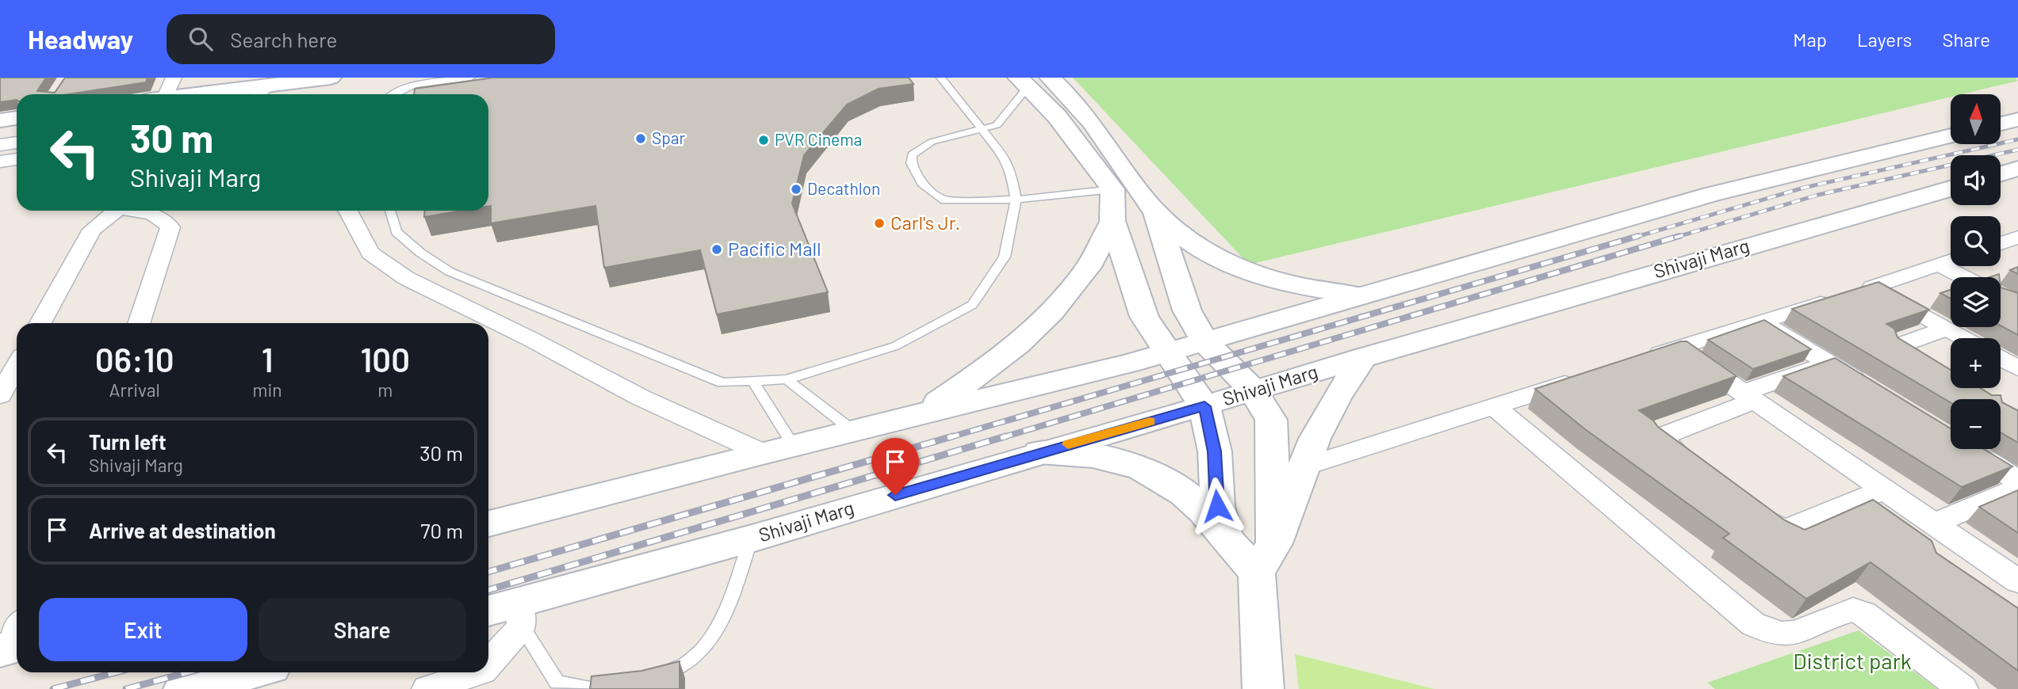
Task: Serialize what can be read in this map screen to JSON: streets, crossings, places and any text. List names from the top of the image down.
{
  "streets": {
    "main road": ["Shivaji Marg"]
  },
  "parks": ["District park"],
  "places": [
    "Spar",
    "PVR Cinema",
    "Decathlon",
    "Carl's Jr.",
    "Pacific Mall"
  ],
  "north": "top",
  "page": {
    "header": "Headway",
    "search": "Search here",
    "nav": ["Map", "Layers", "Share"],
    "map_buttons": ["+", "−"],
    "turn": ["30 m", "Shivaji Marg"],
    "eta": [
      "06:10",
      "Arrival",
      "1",
      "min",
      "100",
      "m"
    ],
    "list": [
      {
        "name": "Turn left",
        "note": "Shivaji Marg",
        "value": "30 m"
      },
      {
        "name": "Arrive at destination",
        "value": "70 m"
      }
    ],
    "buttons": ["Exit", "Share"]
  }
}
